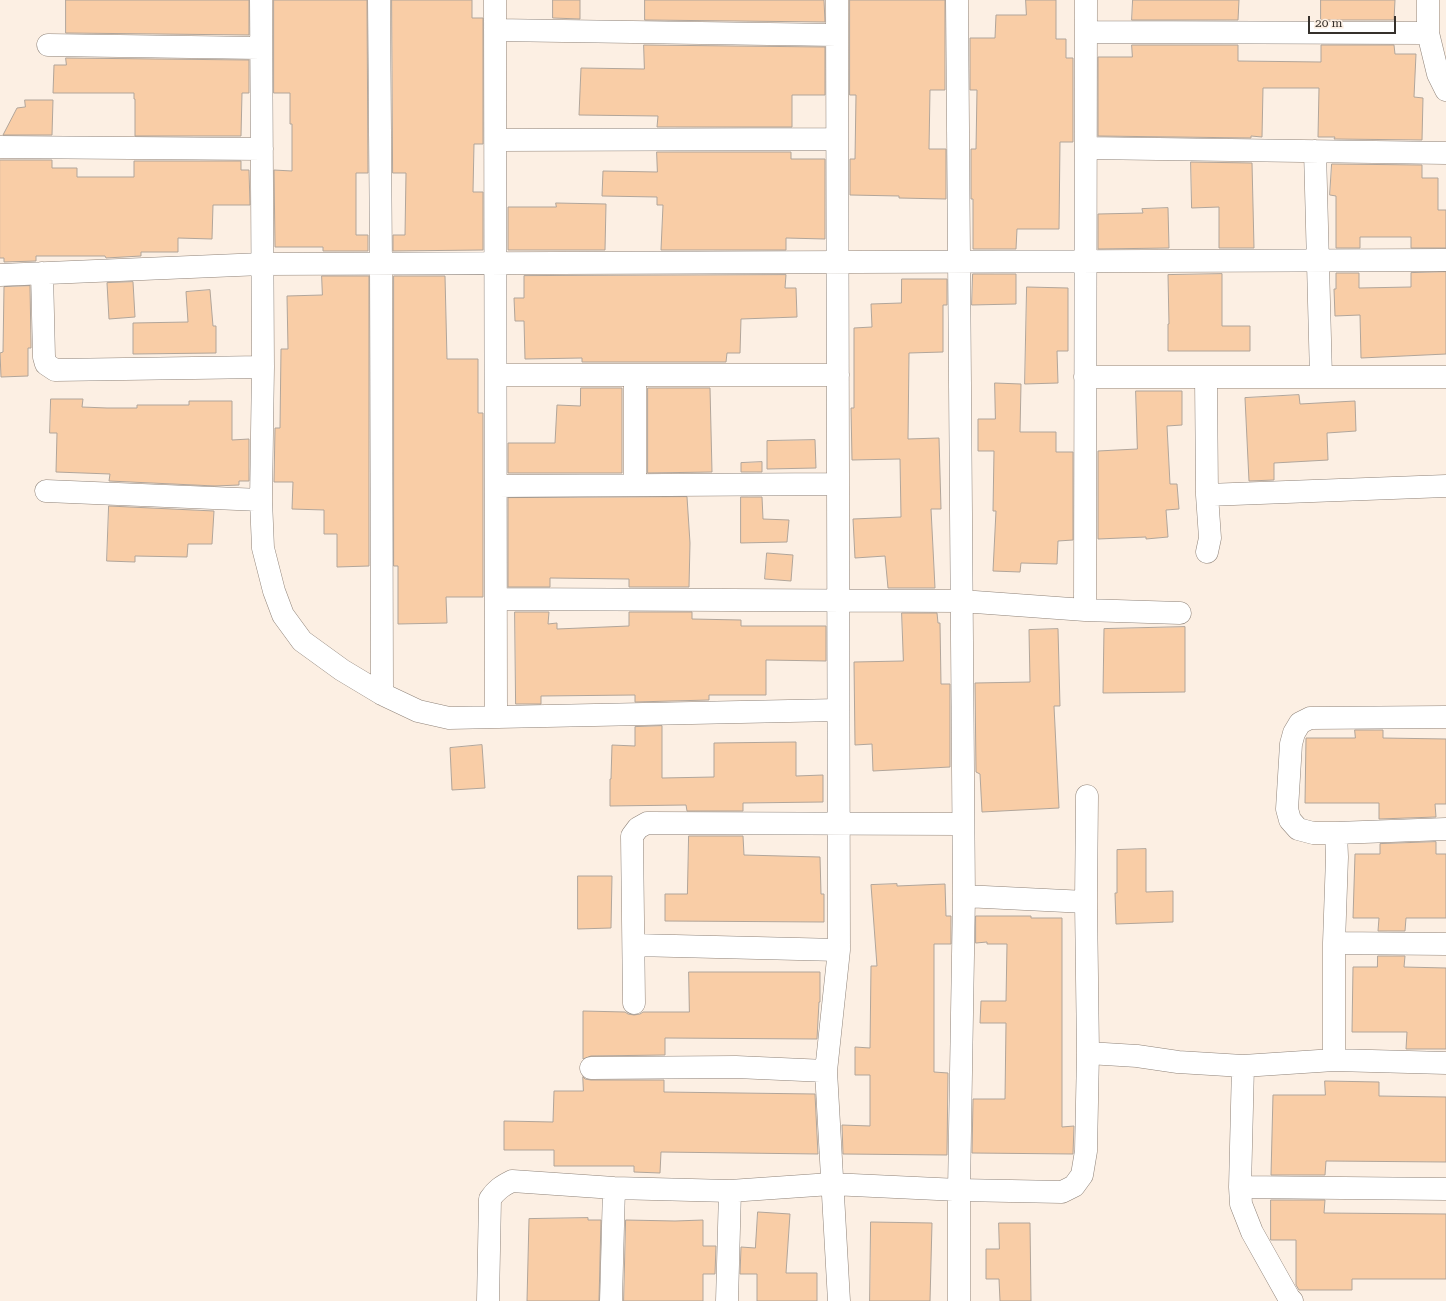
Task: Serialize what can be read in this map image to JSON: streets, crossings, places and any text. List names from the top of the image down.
{
  "scale_bar": "20 m"
}
